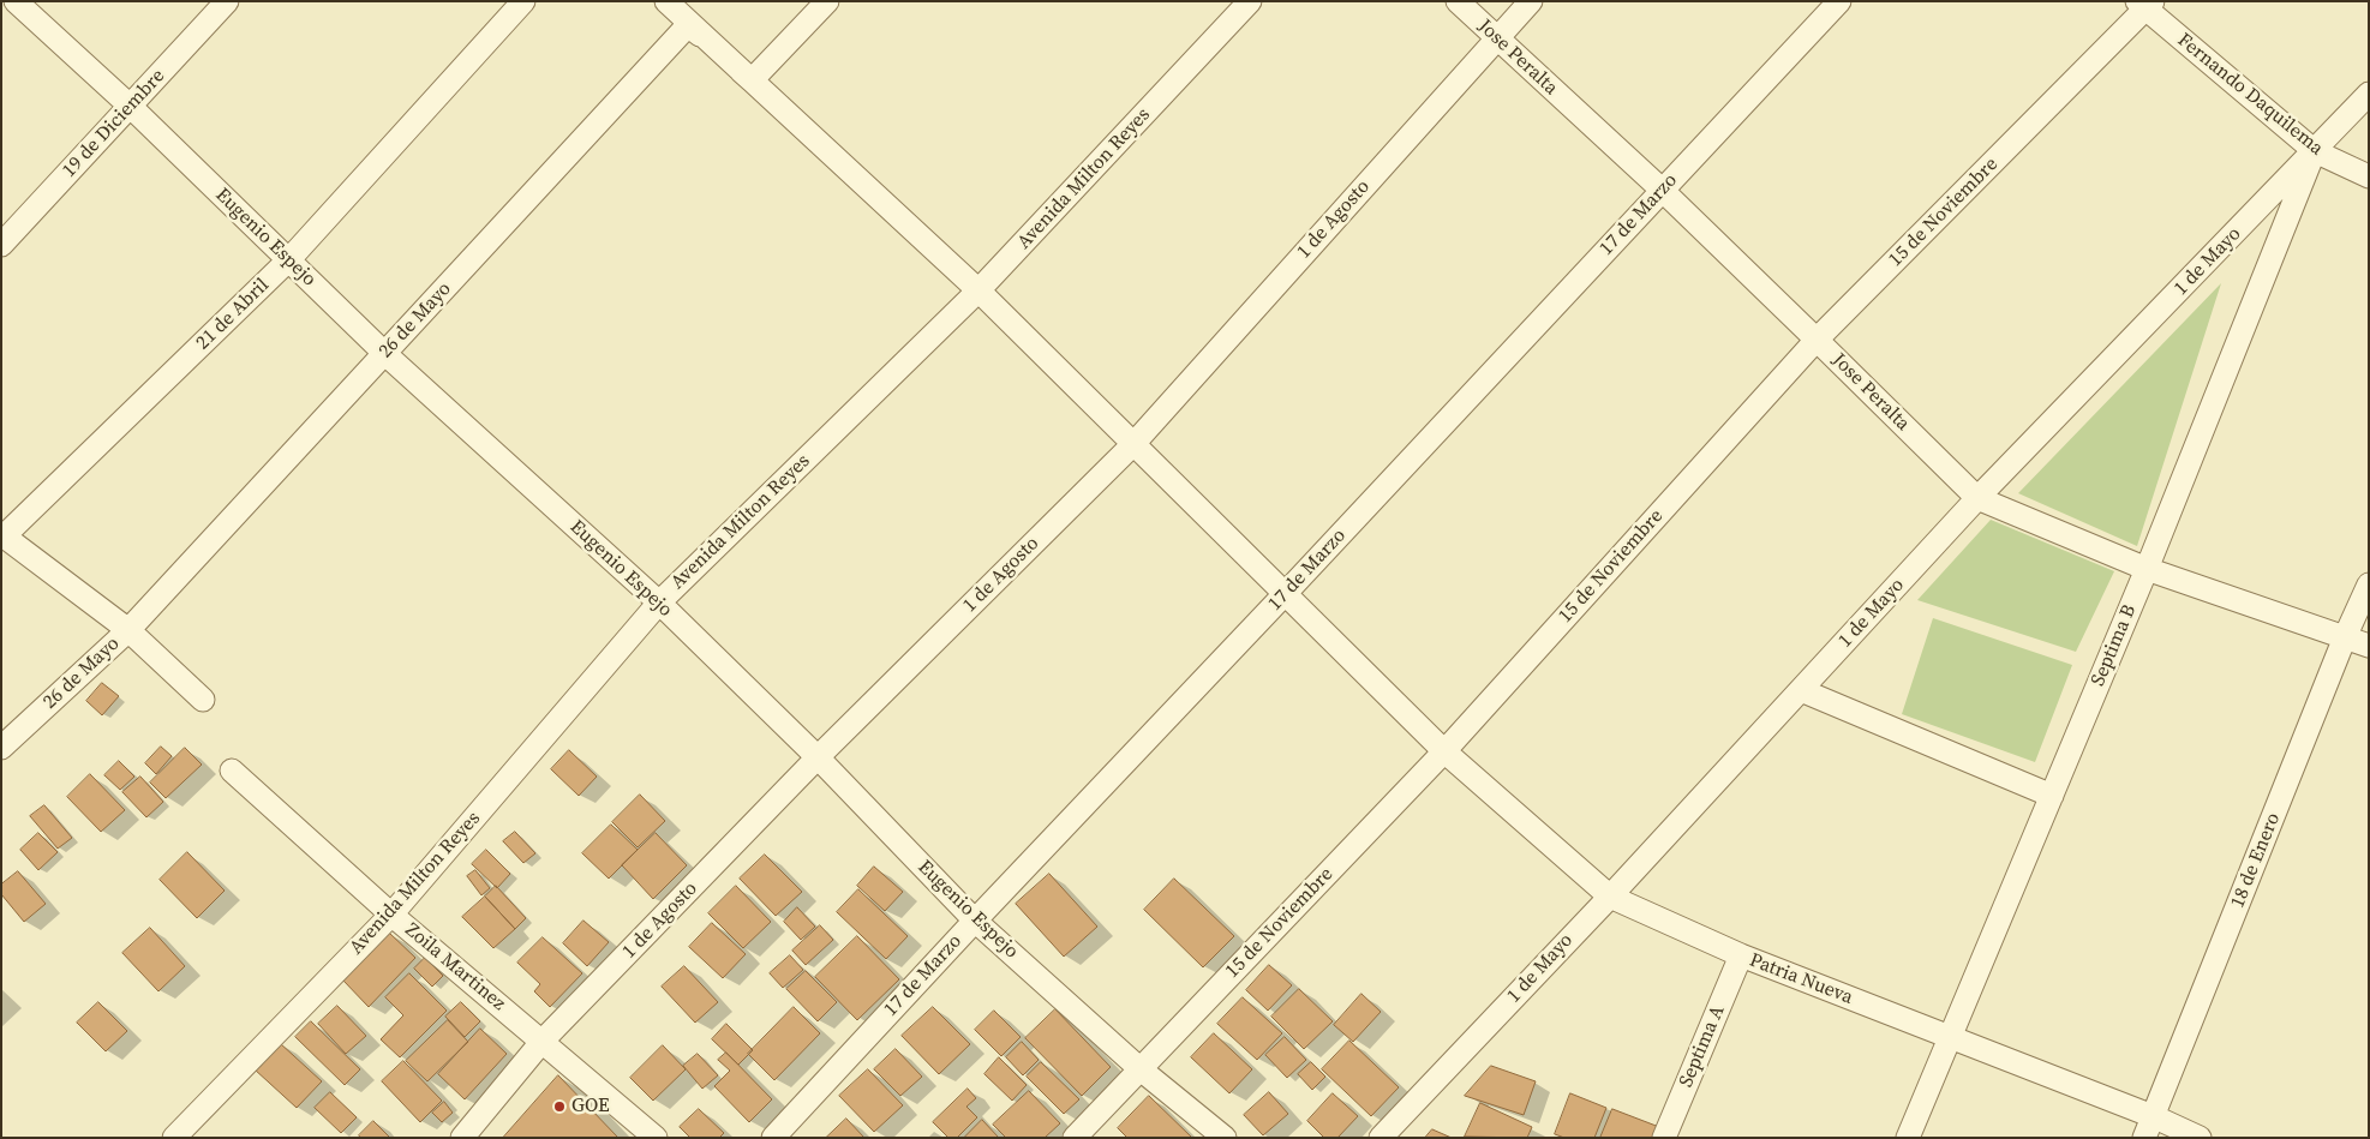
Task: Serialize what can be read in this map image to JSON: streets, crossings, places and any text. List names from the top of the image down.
{
  "streets": {
    "street": [
      "Jose Peralta",
      "Fernando Daquilema",
      "19 de Diciembre",
      "Avenida Milton Reyes",
      "15 de Noviembre",
      "17 de Marzo",
      "1 de Agosto",
      "Eugenio Espejo",
      "1 de Mayo",
      "21 de Abril",
      "26 de Mayo",
      "Septima B",
      "18 de Enero",
      "Zoila Martinez",
      "Patria Nueva",
      "Septima A"
    ]
  },
  "crossings": [
    ["Jose Peralta", "15 de Noviembre"],
    ["Jose Peralta", "17 de Marzo"],
    ["Jose Peralta", "1 de Agosto"],
    ["Jose Peralta", "1 de Mayo"],
    ["Jose Peralta", "Septima B"],
    ["Jose Peralta", "18 de Enero"],
    ["Fernando Daquilema", "15 de Noviembre"],
    ["Fernando Daquilema", "1 de Mayo"],
    ["Fernando Daquilema", "Septima B"],
    ["19 de Diciembre", "Eugenio Espejo"],
    ["Avenida Milton Reyes", "Eugenio Espejo"],
    ["Avenida Milton Reyes", "Zoila Martinez"],
    ["Avenida Milton Reyes", "Patria Nueva"],
    ["15 de Noviembre", "Eugenio Espejo"],
    ["15 de Noviembre", "Patria Nueva"],
    ["17 de Marzo", "Eugenio Espejo"],
    ["17 de Marzo", "Patria Nueva"],
    ["1 de Agosto", "Eugenio Espejo"],
    ["1 de Agosto", "Zoila Martinez"],
    ["1 de Agosto", "Patria Nueva"],
    ["Eugenio Espejo", "21 de Abril"],
    ["Eugenio Espejo", "26 de Mayo"],
    ["1 de Mayo", "Septima B"],
    ["1 de Mayo", "Patria Nueva"],
    ["26 de Mayo", "Patria Nueva"],
    ["Septima B", "Patria Nueva"],
    ["18 de Enero", "Patria Nueva"],
    ["Patria Nueva", "Septima A"]
  ],
  "places": ["GOE"]
}
